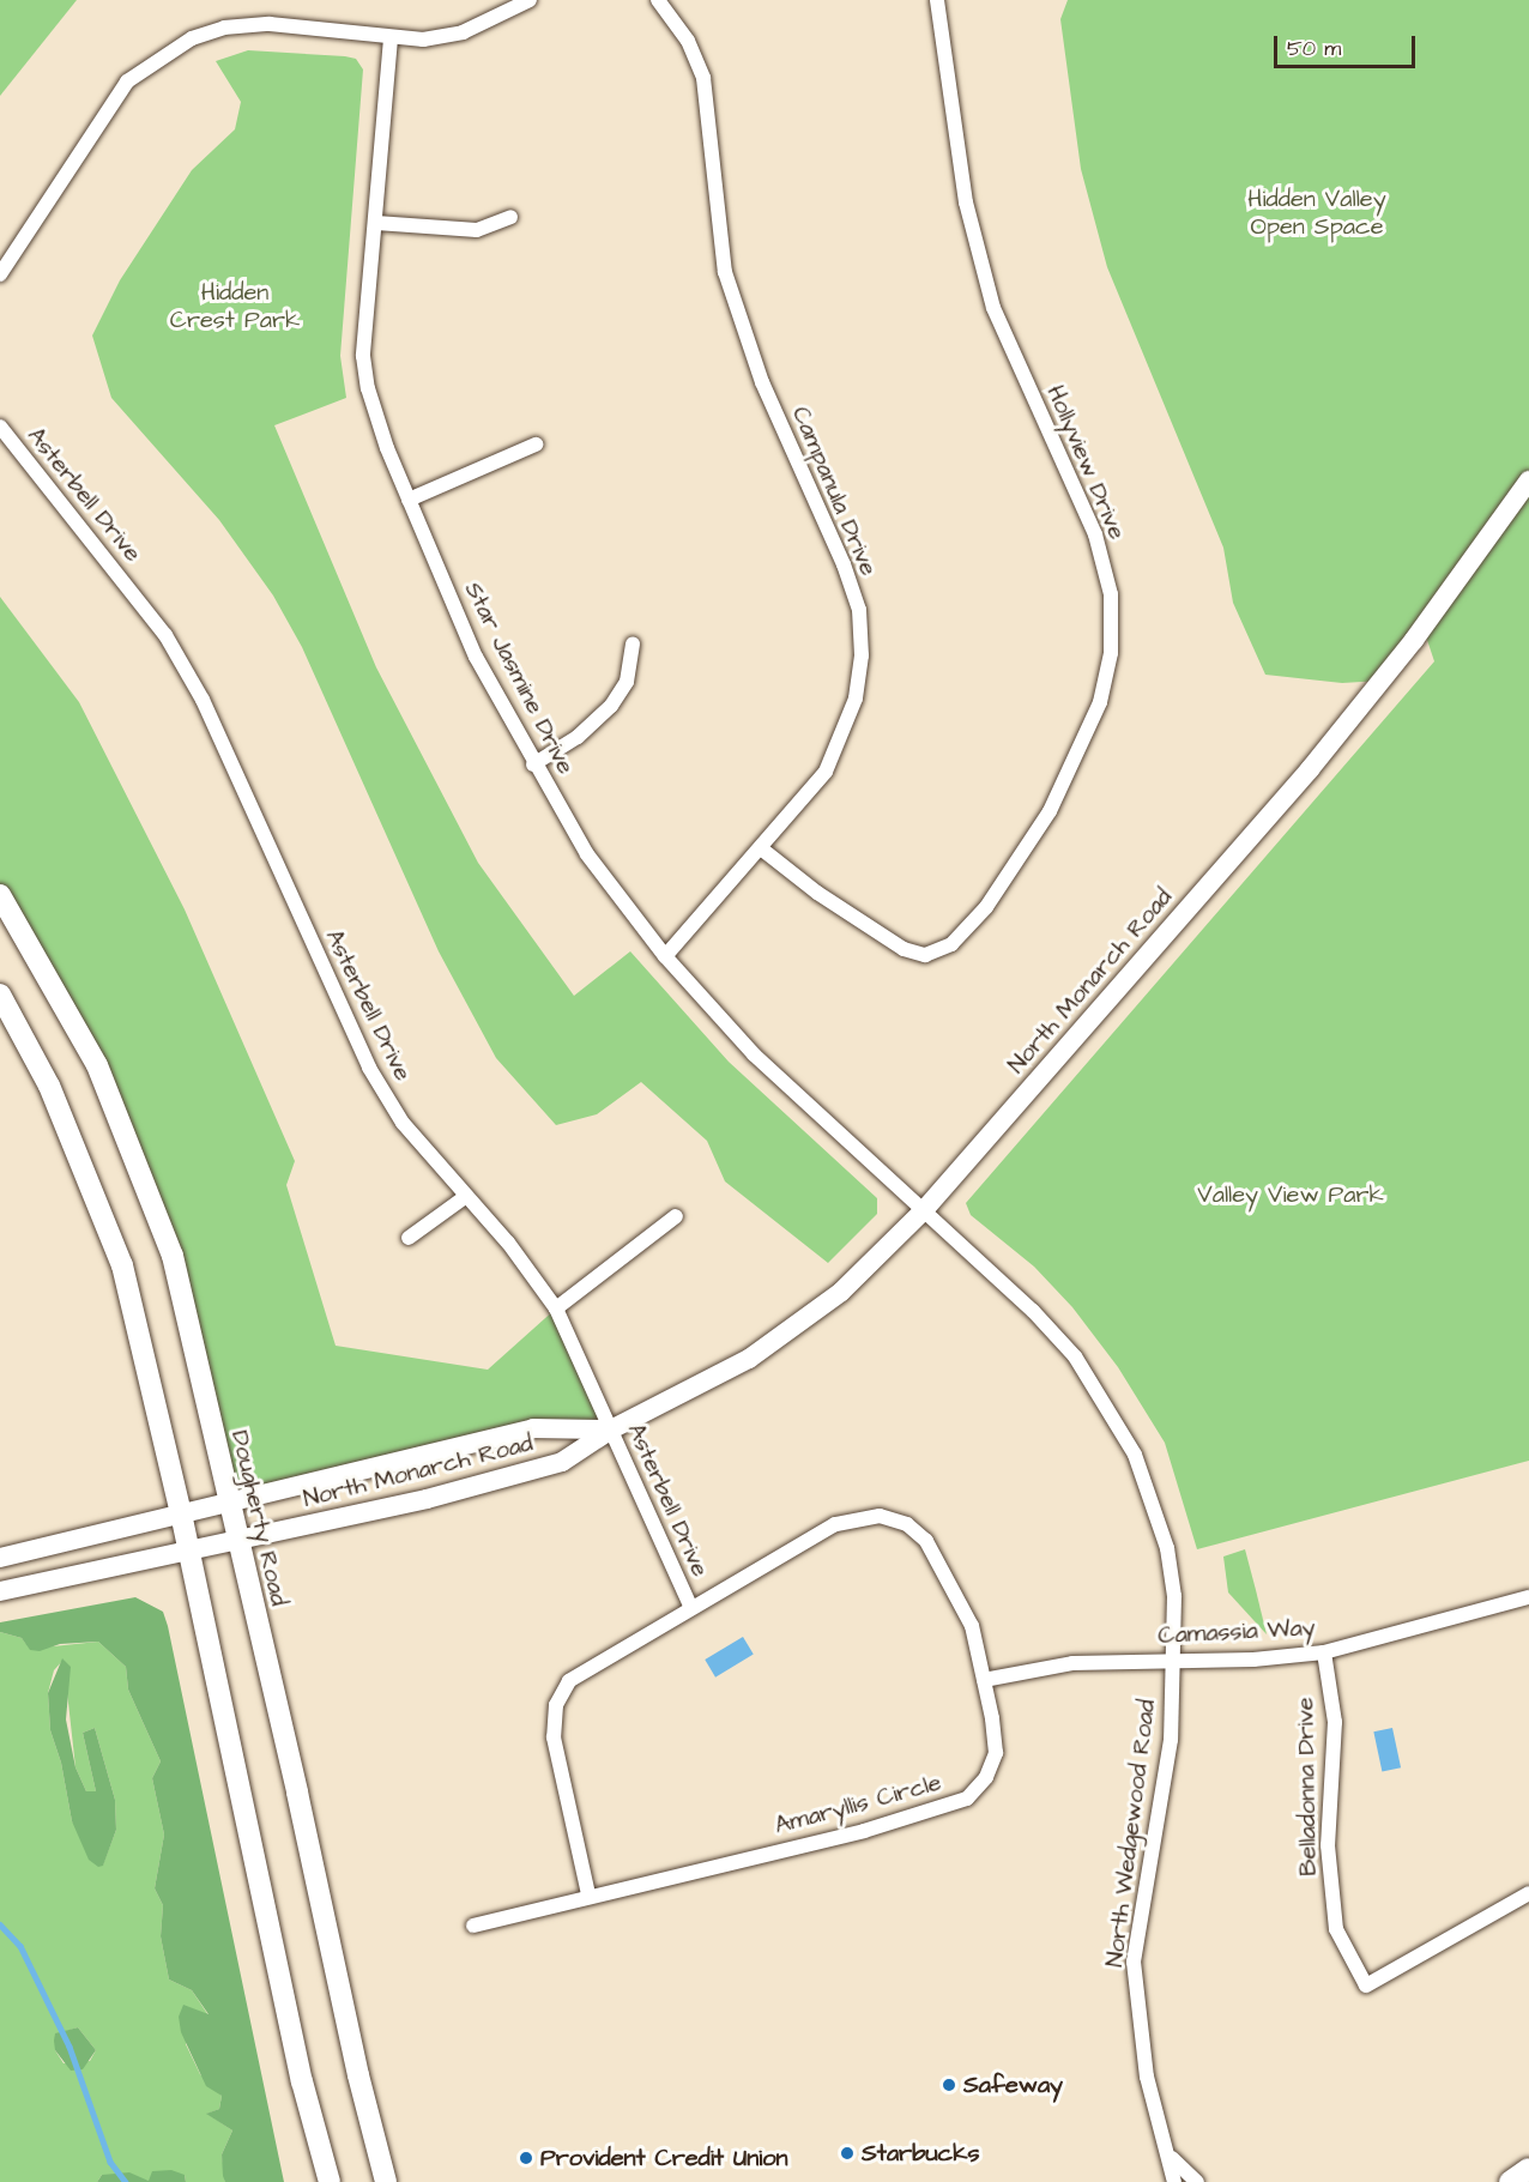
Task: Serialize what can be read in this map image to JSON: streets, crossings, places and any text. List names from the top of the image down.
{
  "streets": {
    "main road": ["Dougherty Road"],
    "street": [
      "Hollyview Drive",
      "Campanula Drive",
      "Asterbell Drive",
      "Star Jasmine Drive",
      "North Monarch Road",
      "Camassia Way",
      "Belladonna Drive",
      "Amaryllis Circle",
      "North Wedgewood Road"
    ]
  },
  "crossings": [
    ["Hollyview Drive", "Campanula Drive"],
    ["Campanula Drive", "Star Jasmine Drive"],
    ["Asterbell Drive", "North Monarch Road"],
    ["Asterbell Drive", "Amaryllis Circle"],
    ["Star Jasmine Drive", "North Monarch Road"],
    ["Star Jasmine Drive", "North Wedgewood Road"],
    ["North Monarch Road", "Dougherty Road"],
    ["North Monarch Road", "North Wedgewood Road"],
    ["Camassia Way", "Belladonna Drive"],
    ["Camassia Way", "Amaryllis Circle"],
    ["Camassia Way", "North Wedgewood Road"]
  ],
  "parks": ["Hidden Valley Open Space", "Hidden Crest Park", "Valley View Park"],
  "places": ["Safeway", "Starbucks", "Provident Credit Union"],
  "scale_bar": "50 m"
}
